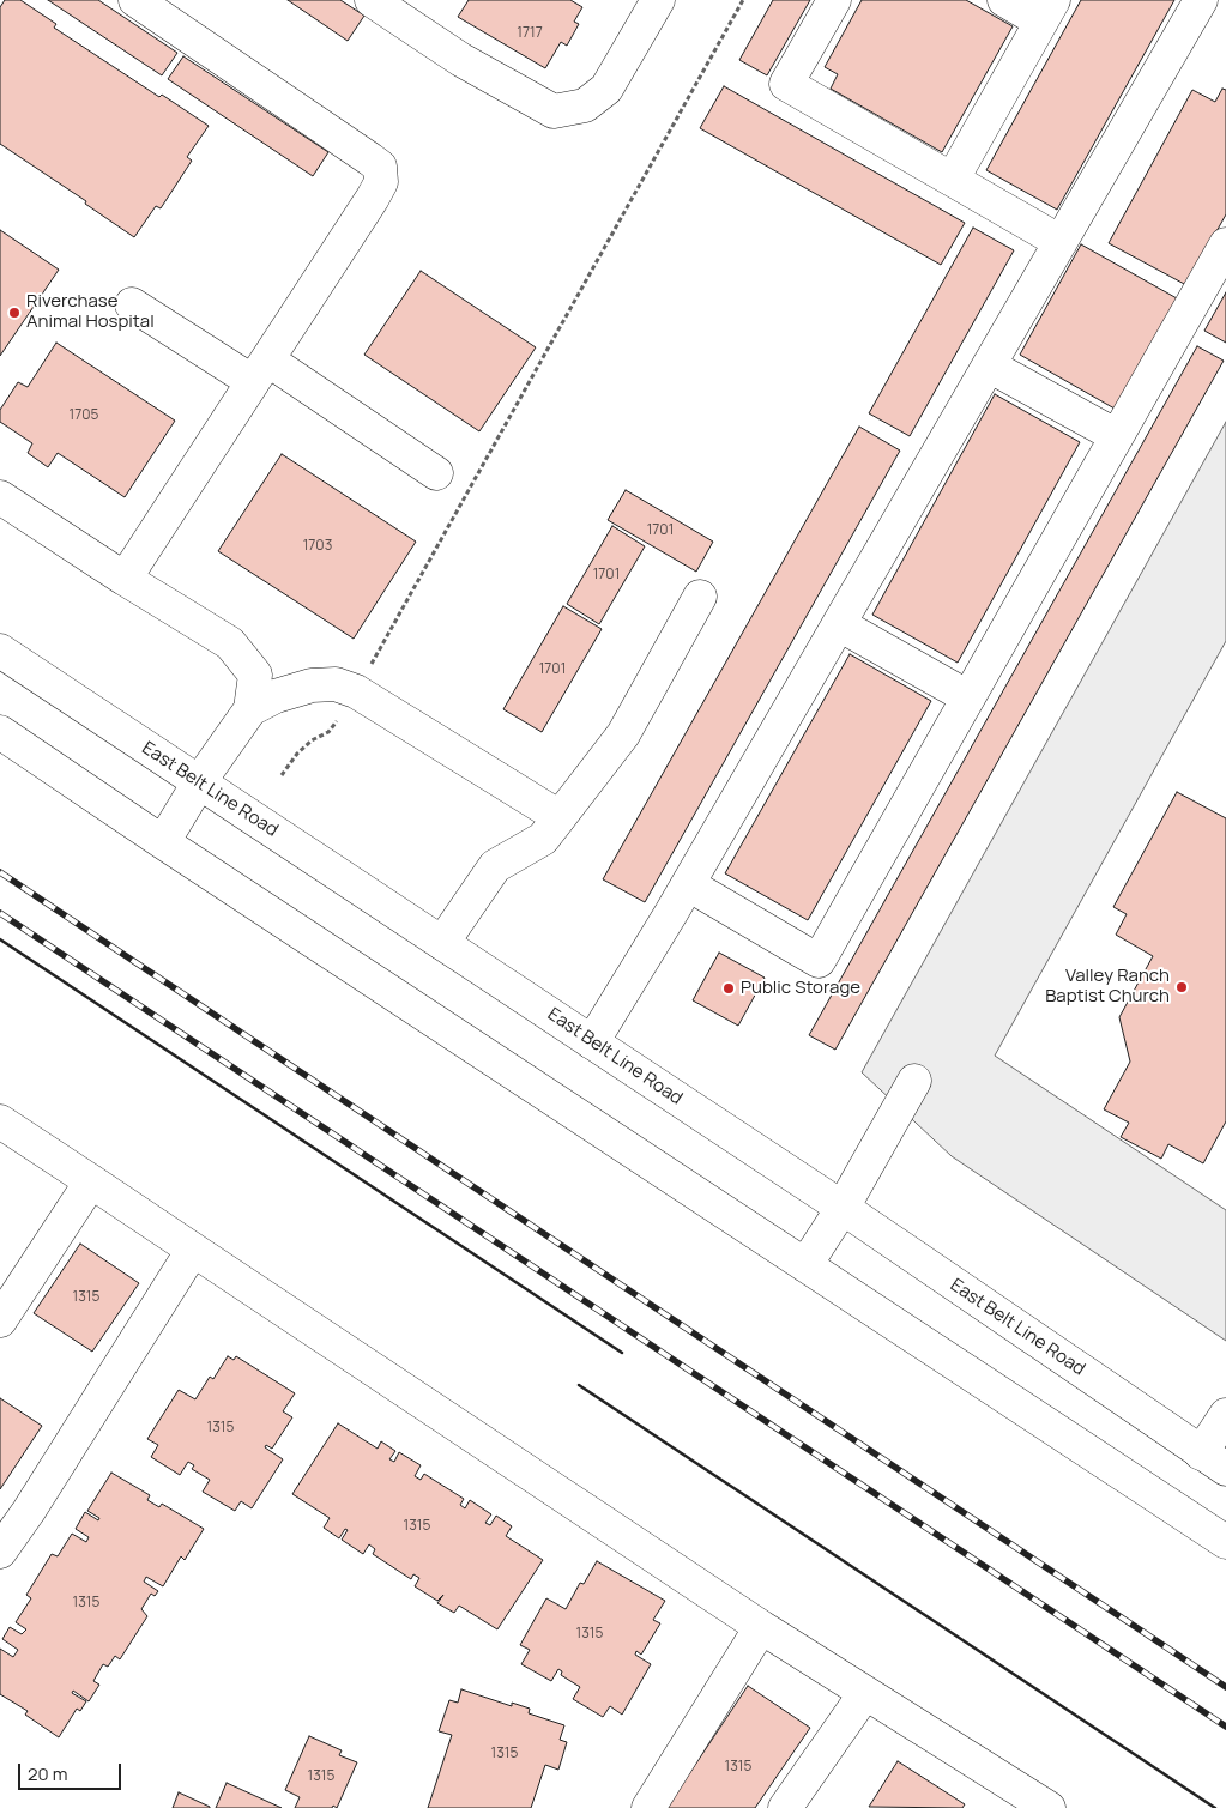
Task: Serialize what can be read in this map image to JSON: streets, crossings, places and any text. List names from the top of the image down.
{
  "streets": {
    "main road": ["East Belt Line Road"]
  },
  "places": ["Riverchase Animal Hospital", "Valley Ranch Baptist Church", "Public Storage"],
  "house_numbers": [
    "1717",
    "1705",
    "1701",
    "1703",
    "1701",
    "1701",
    "1315",
    "1315",
    "1315",
    "1315",
    "1315",
    "1315",
    "1315",
    "1315"
  ],
  "scale_bar": "20 m"
}
